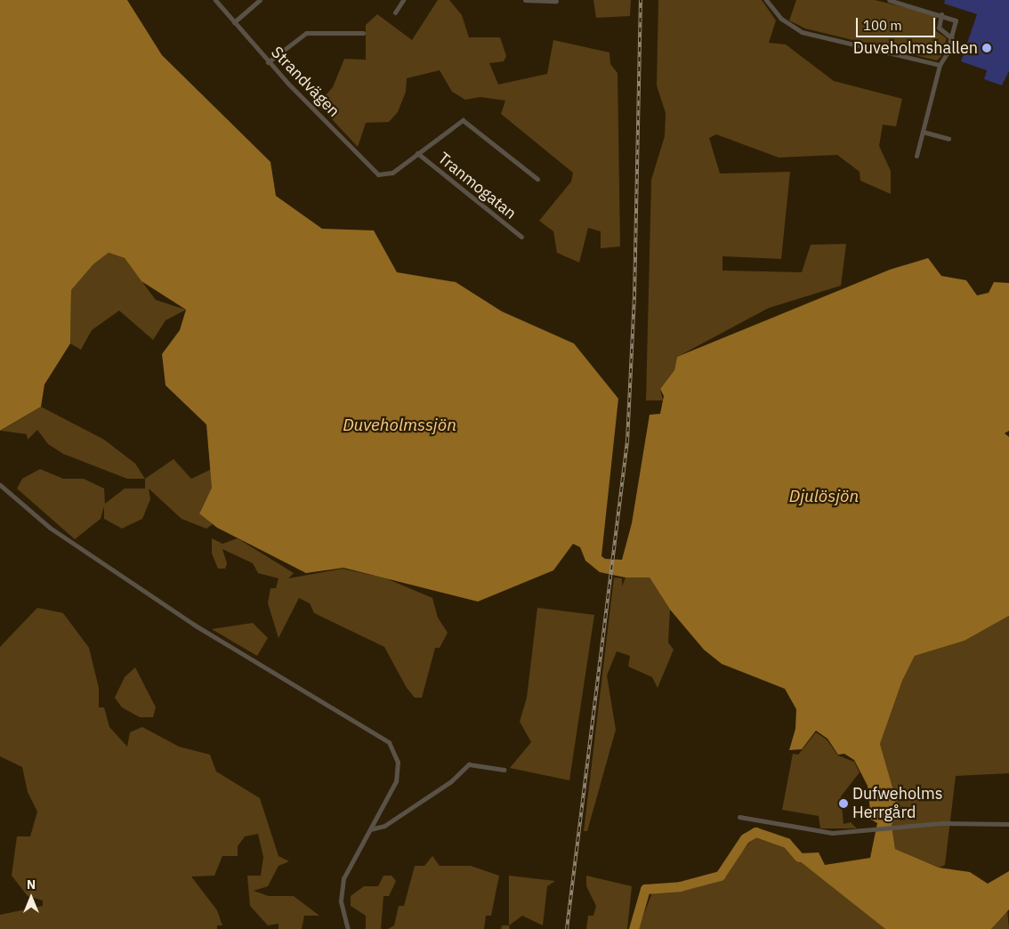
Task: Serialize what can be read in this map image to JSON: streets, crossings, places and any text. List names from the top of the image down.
{
  "streets": {
    "street": ["Strandvägen", "Tranmogatan"]
  },
  "crossings": [
    ["Strandvägen", "Tranmogatan"]
  ],
  "water": ["Duveholmssjön", "Djulösjön"],
  "places": ["Duveholmshallen", "Dufweholms Herrgård"],
  "scale_bar": "100 m",
  "north": "top"
}
